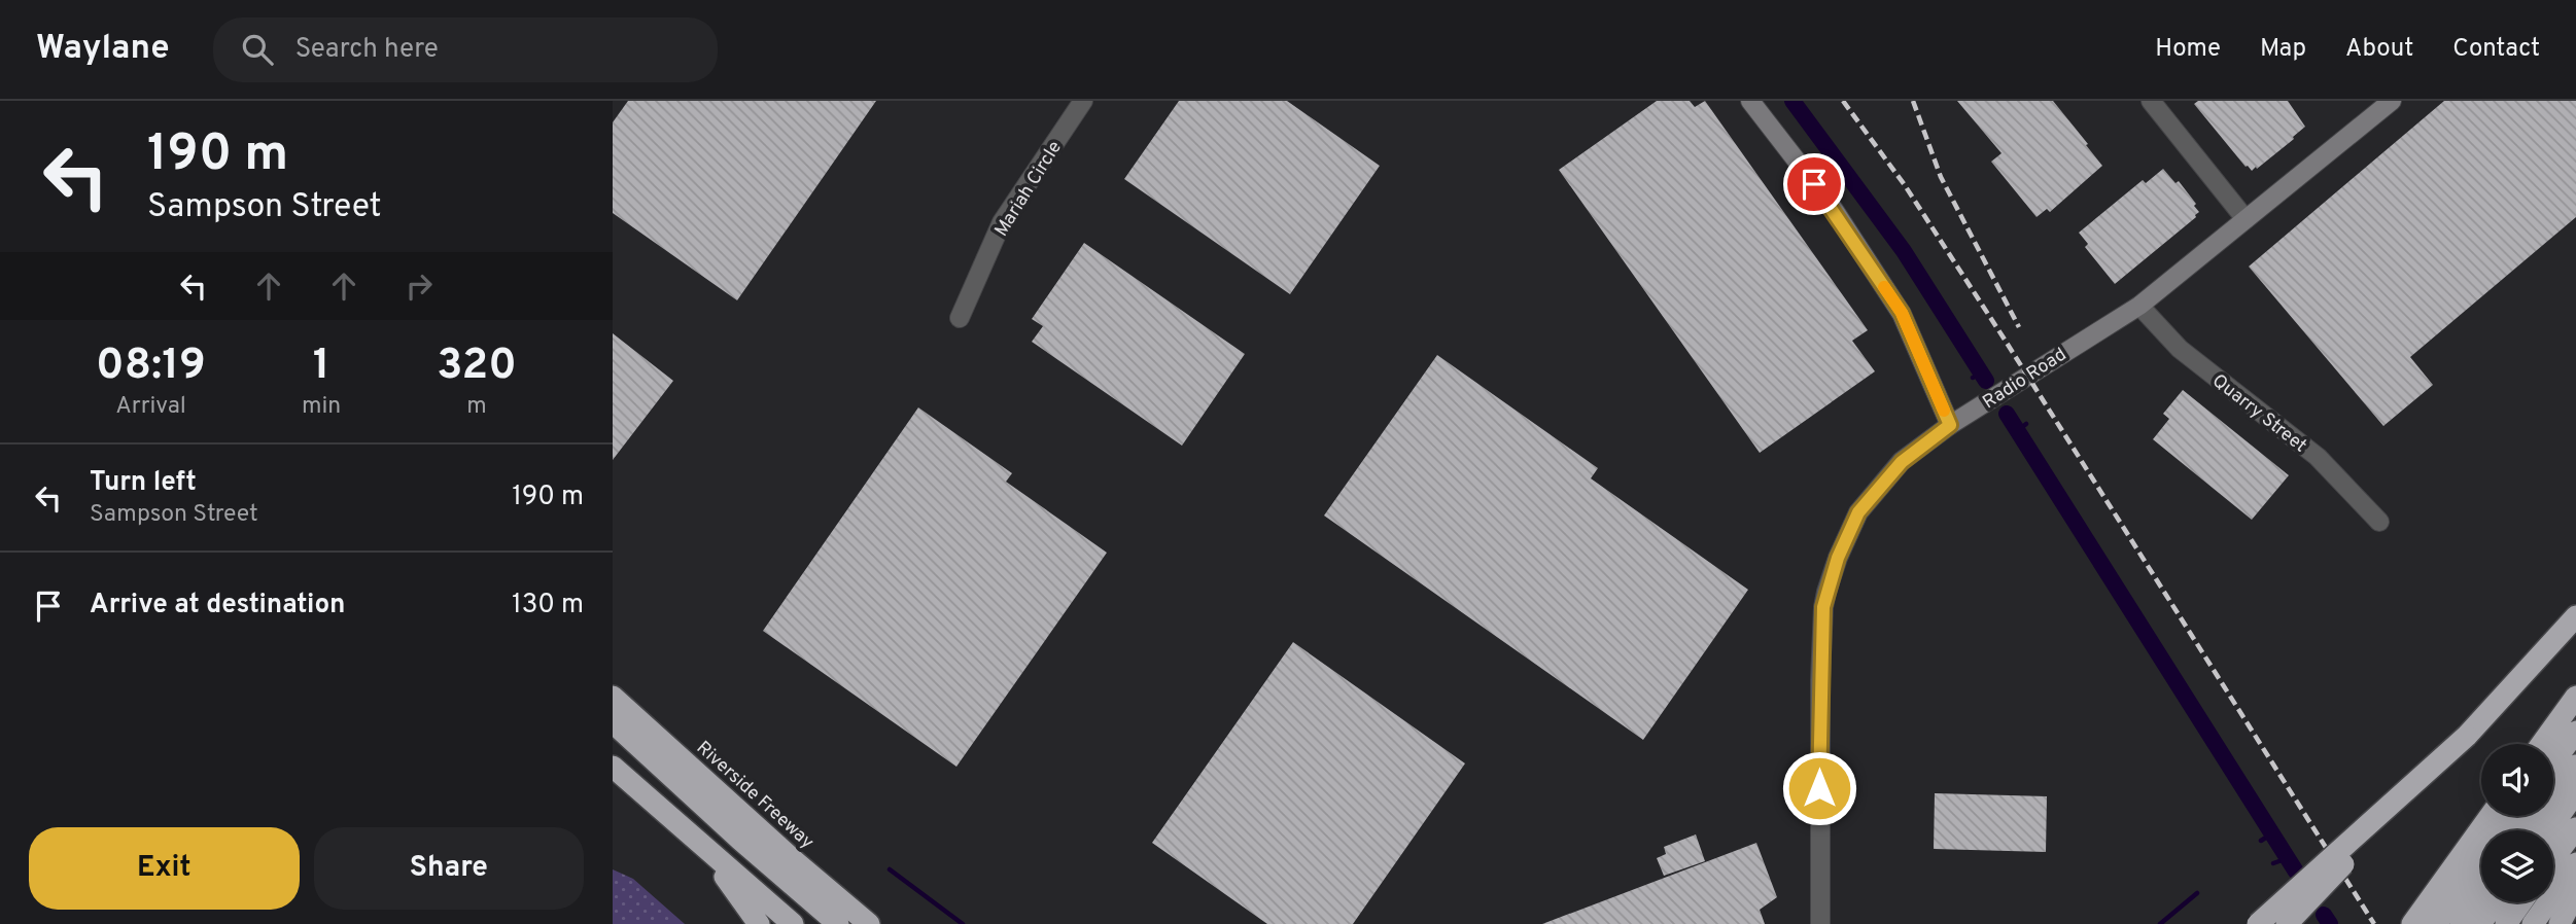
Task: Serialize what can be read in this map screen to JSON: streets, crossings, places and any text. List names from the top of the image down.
{
  "streets": {
    "highway": ["Riverside Freeway"],
    "street": ["Mariah Circle", "Radio Road", "Quarry Street"]
  },
  "crossings": [
    ["Radio Road", "Quarry Street"]
  ],
  "page": {
    "header": "Waylane",
    "search": "Search here",
    "nav": [
      "Home",
      "Map",
      "About",
      "Contact"
    ],
    "turn": ["190 m", "Sampson Street"],
    "eta": [
      "08:19",
      "Arrival",
      "1",
      "min",
      "320",
      "m"
    ],
    "list": [
      {
        "name": "Turn left",
        "note": "Sampson Street",
        "value": "190 m"
      },
      {
        "name": "Arrive at destination",
        "value": "130 m"
      }
    ],
    "buttons": ["Exit", "Share"]
  }
}
